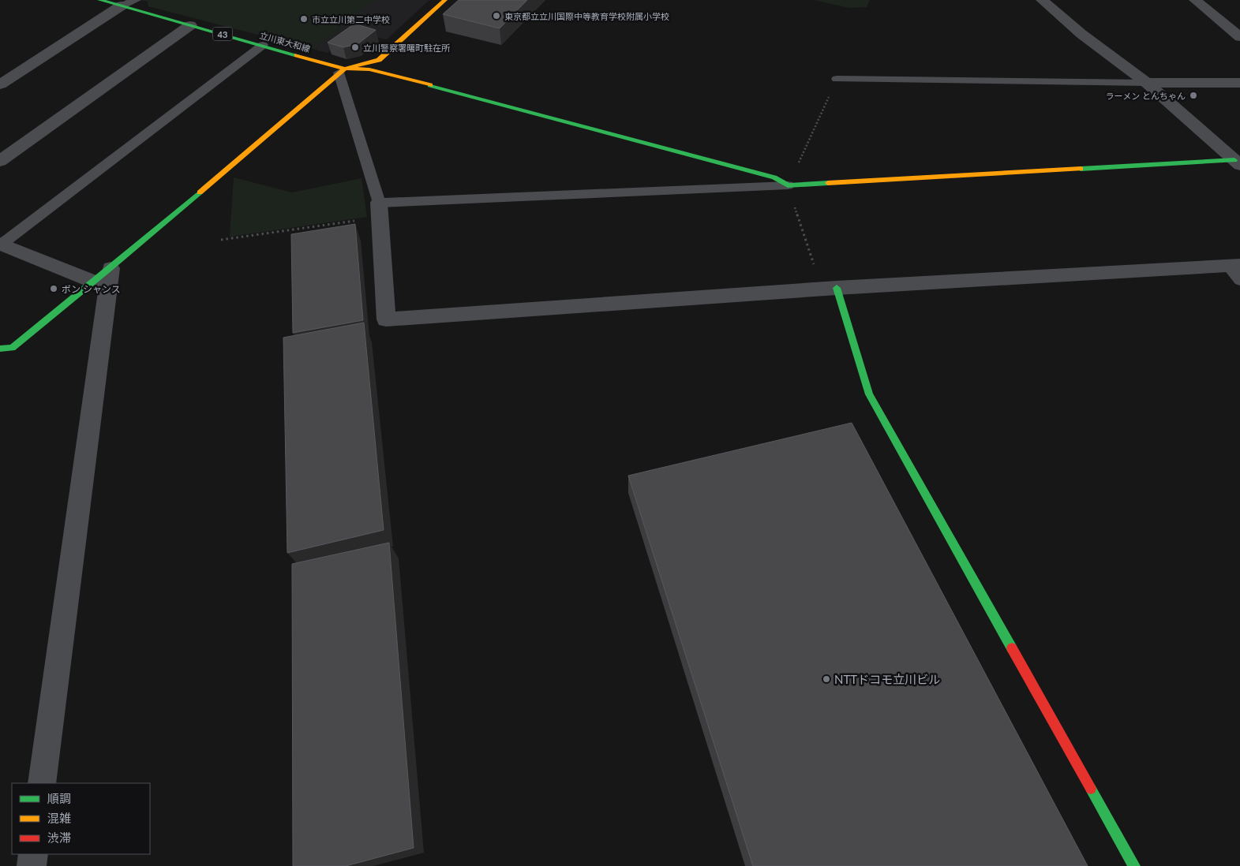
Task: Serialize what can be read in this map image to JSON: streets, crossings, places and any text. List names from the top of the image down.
{
  "streets": {
    "street": ["43", "立川東大和線"]
  },
  "places": [
    "東京都立立川国際中等教育学校附属小学校",
    "市立立川第二中学校",
    "立川警察署曙町駐在所",
    "ラーメン とんちゃん",
    "ボン シャンス",
    "NTTドコモ立川ビル"
  ],
  "legend": ["順調", "混雑", "渋滞"]
}
